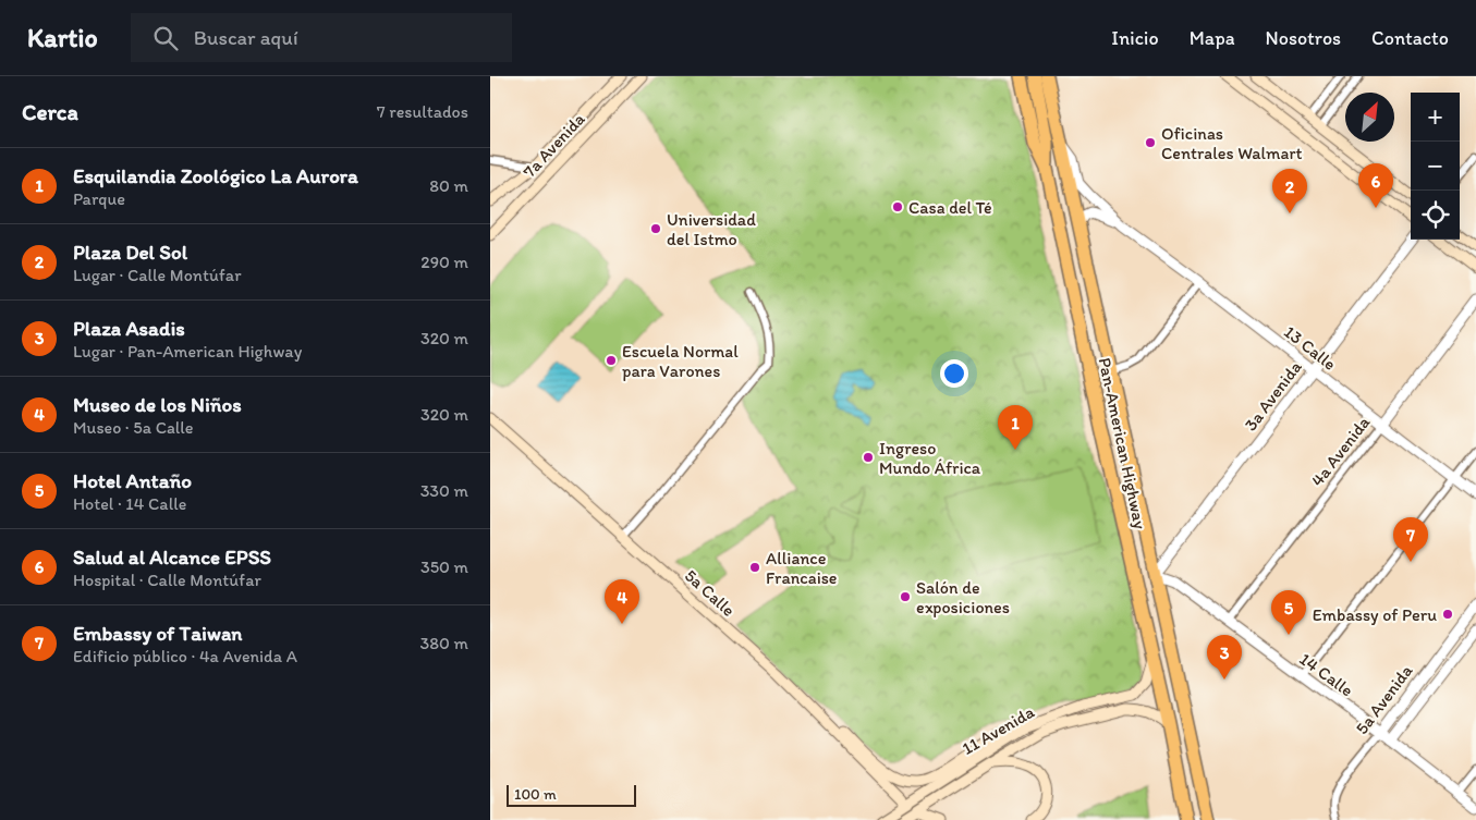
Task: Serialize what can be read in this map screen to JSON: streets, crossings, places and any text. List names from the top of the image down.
{
  "streets": {
    "highway": ["Pan-American Highway"],
    "main road": ["7a Avenida", "5a Calle", "11 Avenida"],
    "street": [
      "13 Calle",
      "3a Avenida",
      "4a Avenida",
      "14 Calle",
      "5a Avenida"
    ]
  },
  "crossings": [
    ["13 Calle", "3a Avenida"],
    ["13 Calle", "Pan-American Highway"],
    ["13 Calle", "4a Avenida"],
    ["3a Avenida", "Pan-American Highway"],
    ["3a Avenida", "14 Calle"],
    ["Pan-American Highway", "14 Calle"],
    ["Pan-American Highway", "11 Avenida"],
    ["4a Avenida", "14 Calle"],
    ["14 Calle", "5a Avenida"]
  ],
  "places": [
    "Oficinas Centrales Walmart",
    "Casa del Té",
    "Universidad del Istmo",
    "Escuela Normal para Varones",
    "Ingreso Mundo África",
    "Alliance Francaise",
    "Salón de exposiciones",
    "Embassy of Peru"
  ],
  "scale_bar": "100 m",
  "north": "top right",
  "page": {
    "header": "Kartio",
    "search": "Buscar aquí",
    "nav": [
      "Inicio",
      "Mapa",
      "Nosotros",
      "Contacto"
    ],
    "heading": ["Cerca", "7 resultados"],
    "map_buttons": ["+", "−"],
    "list": [
      {
        "mark": "1",
        "name": "Esquilandia Zoológico La Aurora",
        "note": "Parque",
        "value": "80 m"
      },
      {
        "mark": "2",
        "name": "Plaza Del Sol",
        "note": "Lugar · Calle Montúfar",
        "value": "290 m"
      },
      {
        "mark": "3",
        "name": "Plaza Asadis",
        "note": "Lugar · Pan-American Highway",
        "value": "320 m"
      },
      {
        "mark": "4",
        "name": "Museo de los Niños",
        "note": "Museo · 5a Calle",
        "value": "320 m"
      },
      {
        "mark": "5",
        "name": "Hotel Antaño",
        "note": "Hotel · 14 Calle",
        "value": "330 m"
      },
      {
        "mark": "6",
        "name": "Salud al Alcance EPSS",
        "note": "Hospital · Calle Montúfar",
        "value": "350 m"
      },
      {
        "mark": "7",
        "name": "Embassy of Taiwan",
        "note": "Edificio público · 4a Avenida A",
        "value": "380 m"
      }
    ],
    "pins": [
      "6",
      "2",
      "1",
      "7",
      "4",
      "5",
      "3"
    ],
    "scale": "100 m"
  }
}
